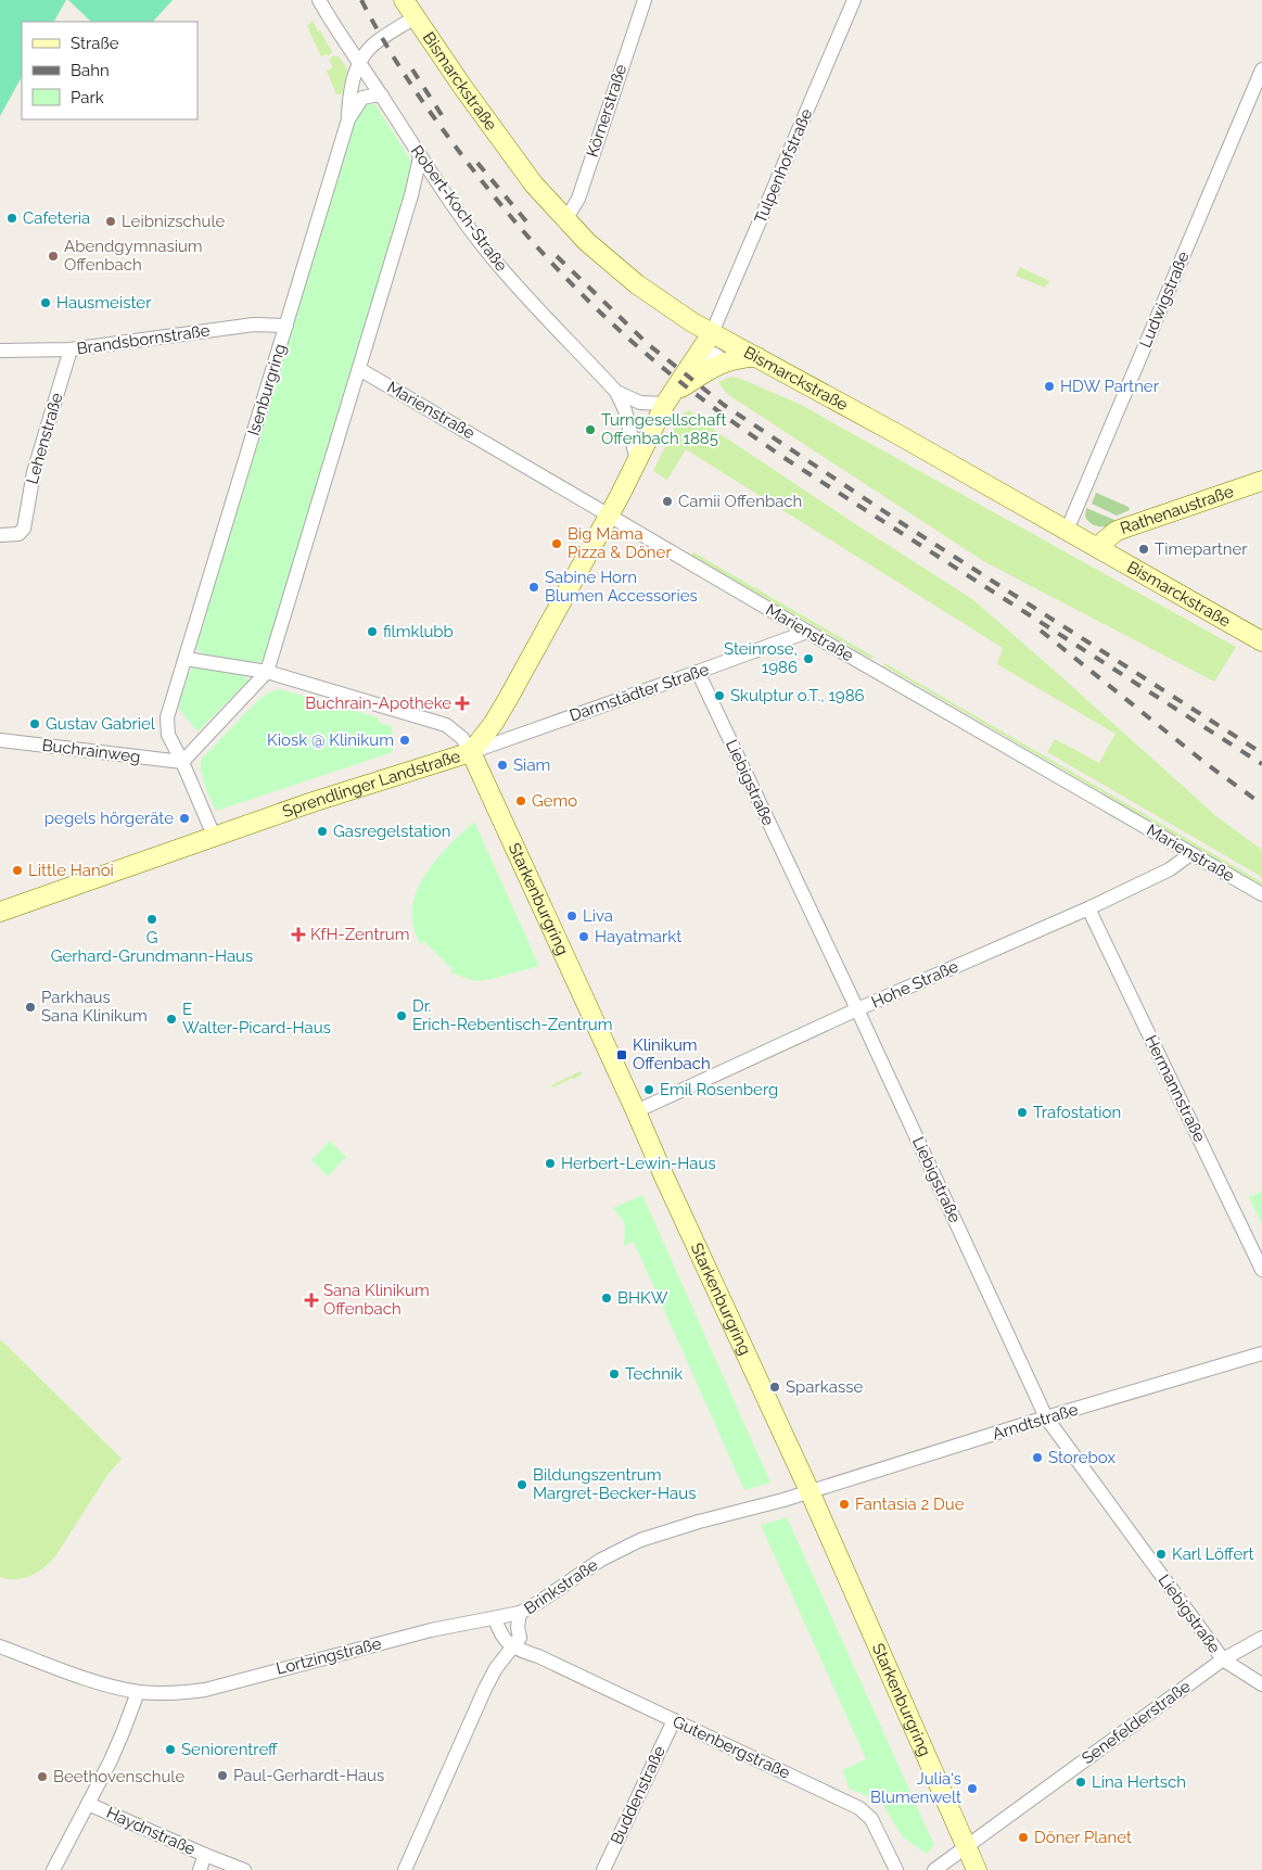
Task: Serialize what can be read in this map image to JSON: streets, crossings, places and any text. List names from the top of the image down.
{
  "streets": {
    "main road": [
      "Bismarckstraße",
      "Rathenaustraße",
      "Sprendlinger Landstraße",
      "Starkenburgring"
    ],
    "street": [
      "Körnerstraße",
      "Tulpenhofstraße",
      "Robert-Koch-Straße",
      "Ludwigstraße",
      "Brandsbornstraße",
      "Isenburgring",
      "Marienstraße",
      "Lehenstraße",
      "Darmstädter Straße",
      "Buchrainweg",
      "Liebigstraße",
      "Hohe Straße",
      "Hermannstraße",
      "Arndtstraße",
      "Brinkstraße",
      "Lortzingstraße",
      "Senefelderstraße",
      "Gutenbergstraße",
      "Buddenstraße",
      "Haydnstraße"
    ]
  },
  "crossings": [
    ["Bismarckstraße", "Körnerstraße"],
    ["Bismarckstraße", "Tulpenhofstraße"],
    ["Bismarckstraße", "Ludwigstraße"],
    ["Bismarckstraße", "Isenburgring"],
    ["Bismarckstraße", "Rathenaustraße"],
    ["Bismarckstraße", "Sprendlinger Landstraße"],
    ["Tulpenhofstraße", "Sprendlinger Landstraße"],
    ["Robert-Koch-Straße", "Isenburgring"],
    ["Robert-Koch-Straße", "Sprendlinger Landstraße"],
    ["Brandsbornstraße", "Isenburgring"],
    ["Brandsbornstraße", "Lehenstraße"],
    ["Isenburgring", "Buchrainweg"],
    ["Isenburgring", "Sprendlinger Landstraße"],
    ["Marienstraße", "Darmstädter Straße"],
    ["Marienstraße", "Sprendlinger Landstraße"],
    ["Marienstraße", "Hohe Straße"],
    ["Darmstädter Straße", "Liebigstraße"],
    ["Darmstädter Straße", "Sprendlinger Landstraße"],
    ["Darmstädter Straße", "Starkenburgring"],
    ["Liebigstraße", "Hohe Straße"],
    ["Liebigstraße", "Arndtstraße"],
    ["Liebigstraße", "Senefelderstraße"],
    ["Sprendlinger Landstraße", "Starkenburgring"],
    ["Starkenburgring", "Hohe Straße"],
    ["Starkenburgring", "Arndtstraße"],
    ["Starkenburgring", "Brinkstraße"],
    ["Starkenburgring", "Senefelderstraße"],
    ["Hohe Straße", "Hermannstraße"],
    ["Arndtstraße", "Brinkstraße"],
    ["Brinkstraße", "Lortzingstraße"],
    ["Brinkstraße", "Gutenbergstraße"],
    ["Lortzingstraße", "Gutenbergstraße"],
    ["Gutenbergstraße", "Buddenstraße"]
  ],
  "places": {
    "other": [
      "Cafeteria",
      "Leibnizschule",
      "Abendgymnasium Offenbach",
      "Hausmeister",
      "HDW Partner",
      "Turngesellschaft Offenbach 1885",
      "Camii Offenbach",
      "Big Mama Pizza & Döner",
      "Timepartner",
      "Sabine Horn Blumen Accessories",
      "filmklubb",
      "Steinrose, 1986",
      "Skulptur o.T., 1986",
      "Gustav Gabriel",
      "Kiosk @ Klinikum",
      "Siam",
      "Gemo",
      "pegels hörgeräte",
      "Gasregelstation",
      "Little Hanoi",
      "Liva",
      "G Gerhard-Grundmann-Haus",
      "Hayatmarkt",
      "Parkhaus Sana Klinikum",
      "Dr. Erich-Rebentisch-Zentrum",
      "E Walter-Picard-Haus",
      "Emil Rosenberg",
      "Trafostation",
      "Herbert-Lewin-Haus",
      "BHKW",
      "Technik",
      "Sparkasse",
      "Storebox",
      "Bildungszentrum Margret-Becker-Haus",
      "Fantasia 2 Due",
      "Karl Löffert",
      "Seniorentreff",
      "Paul-Gerhardt-Haus",
      "Beethovenschule",
      "Lina Hertsch",
      "Julia‘s Blumenwelt",
      "Döner Planet"
    ],
    "health": ["Buchrain-Apotheke", "KfH-Zentrum", "Sana Klinikum Offenbach"],
    "transit": ["Klinikum Offenbach"]
  },
  "legend": ["Straße", "Bahn", "Park"]
}
